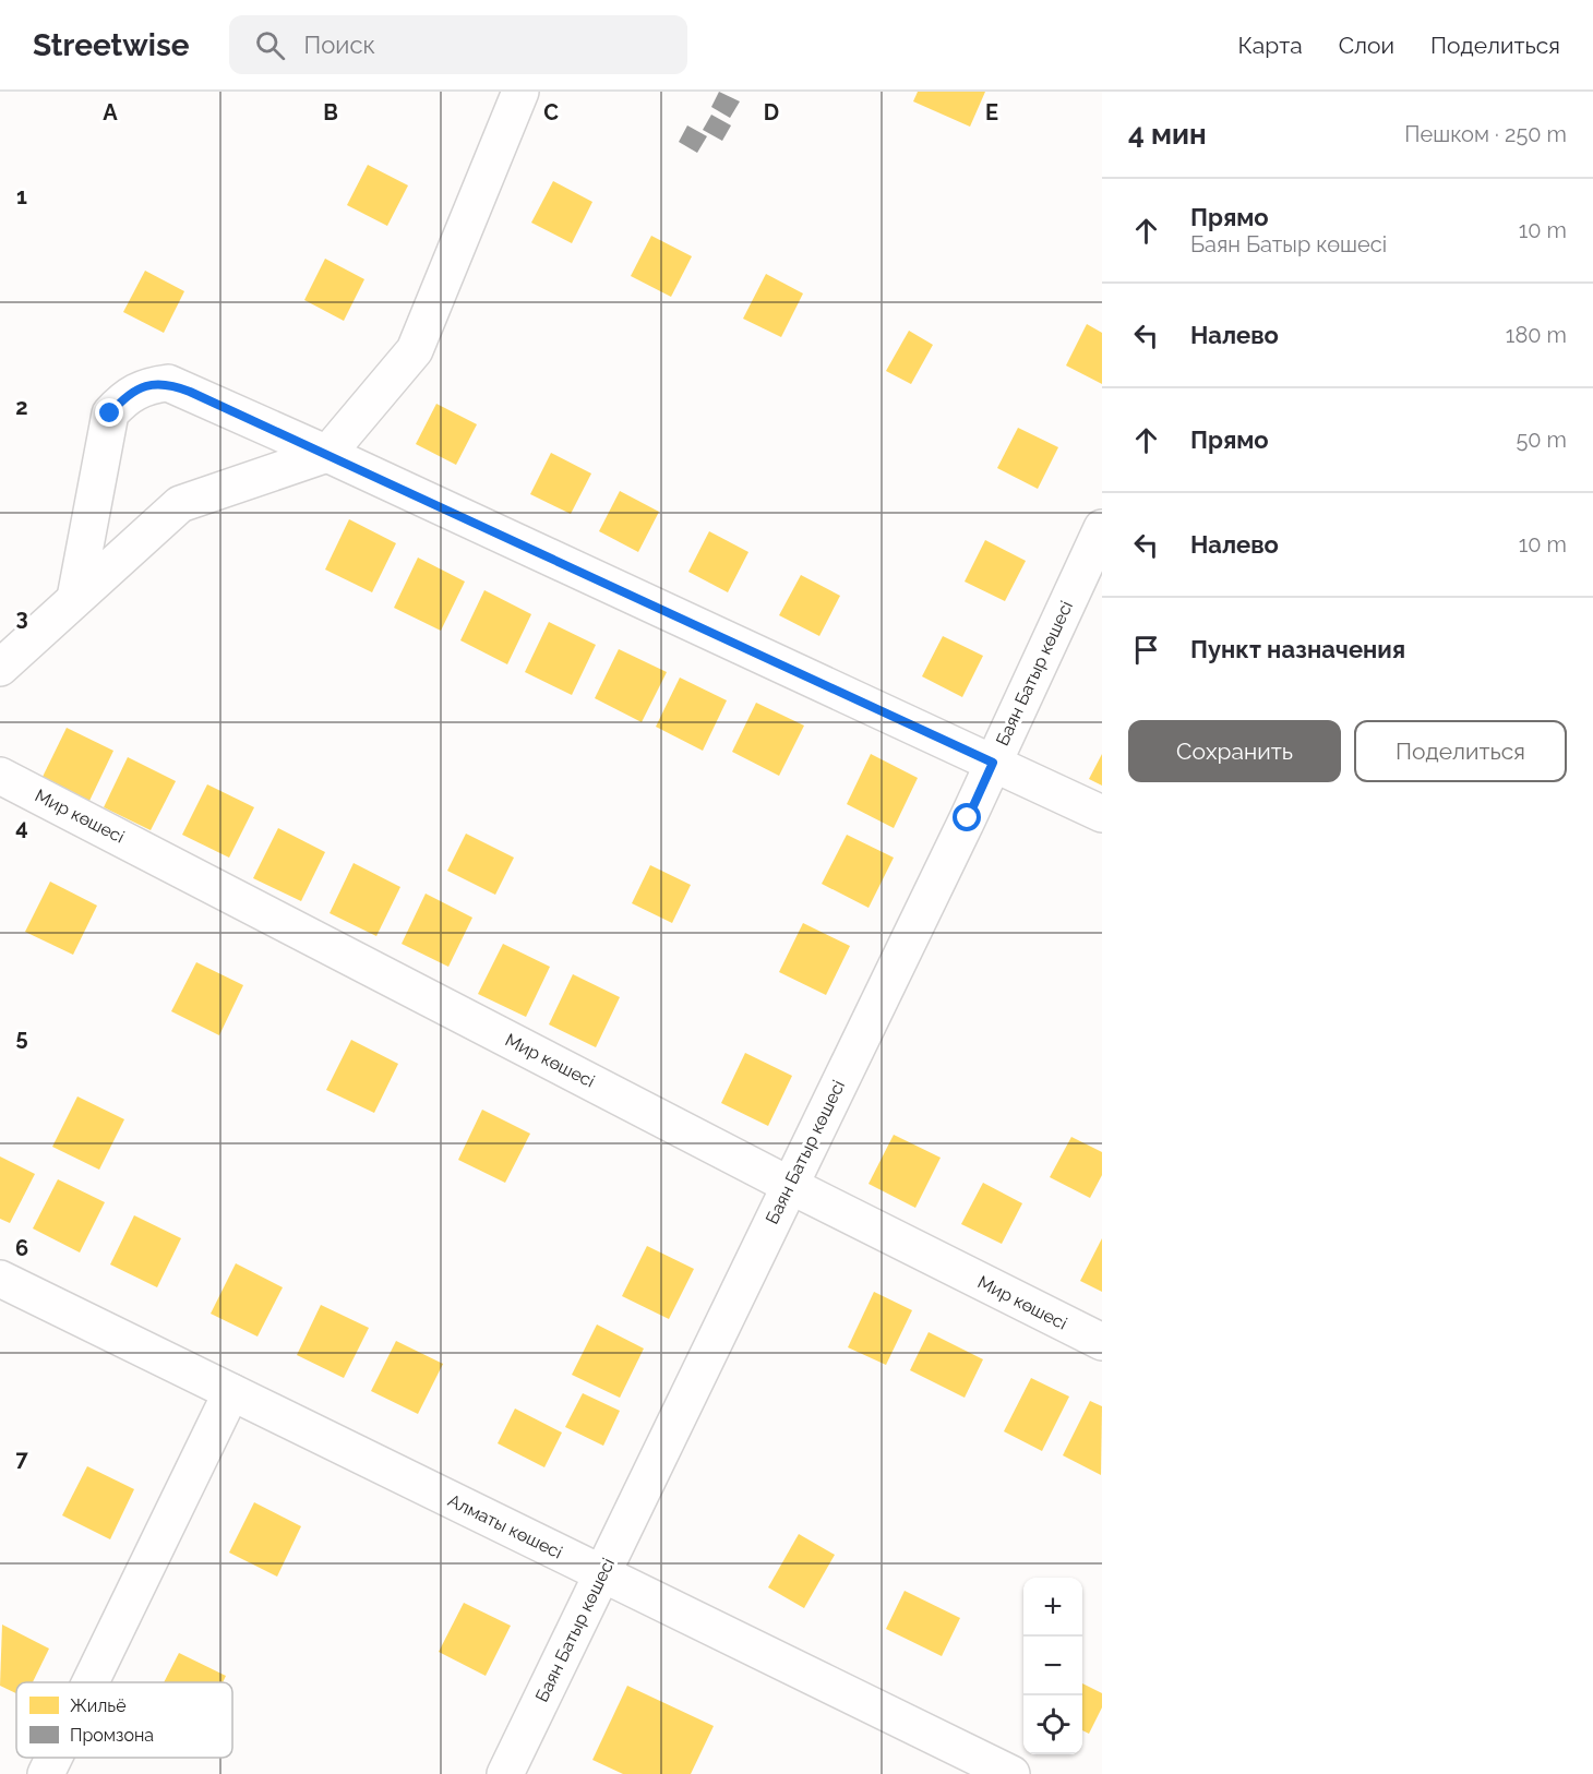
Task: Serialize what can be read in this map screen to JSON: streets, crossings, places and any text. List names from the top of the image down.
{
  "streets": {
    "street": ["Баян Батыр көшесі", "Мир көшесі", "Алматы көшесі"]
  },
  "crossings": [
    ["Баян Батыр көшесі", "Мир көшесі"],
    ["Баян Батыр көшесі", "Алматы көшесі"]
  ],
  "legend": ["Жильё", "Промзона"],
  "page": {
    "header": "Streetwise",
    "search": "Поиск",
    "nav": ["Карта", "Слои", "Поделиться"],
    "heading": ["4 мин", "Пешком · 250 m"],
    "list": [
      ["Прямо", "Баян Батыр көшесі", "10 m"],
      ["Налево", "180 m"],
      ["Прямо", "50 m"],
      ["Налево", "10 m"],
      "Пункт назначения"
    ],
    "buttons": ["Сохранить", "Поделиться"],
    "map_buttons": ["+", "−"]
  },
  "grid": {
    "columns": [
      "A",
      "B",
      "C",
      "D",
      "E"
    ],
    "rows": [
      "1",
      "2",
      "3",
      "4",
      "5",
      "6",
      "7"
    ]
  }
}
